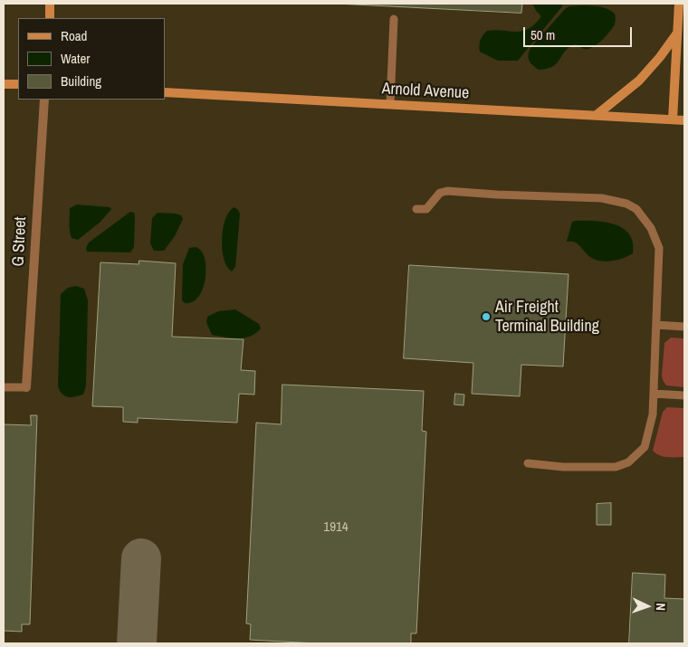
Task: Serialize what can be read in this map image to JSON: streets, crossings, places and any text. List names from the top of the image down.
{
  "streets": {
    "street": ["Arnold Avenue", "G Street"]
  },
  "places": ["Air Freight Terminal Building"],
  "house_numbers": ["1914"],
  "legend": ["Road", "Water", "Building"],
  "scale_bar": "50 m",
  "north": "right"
}
